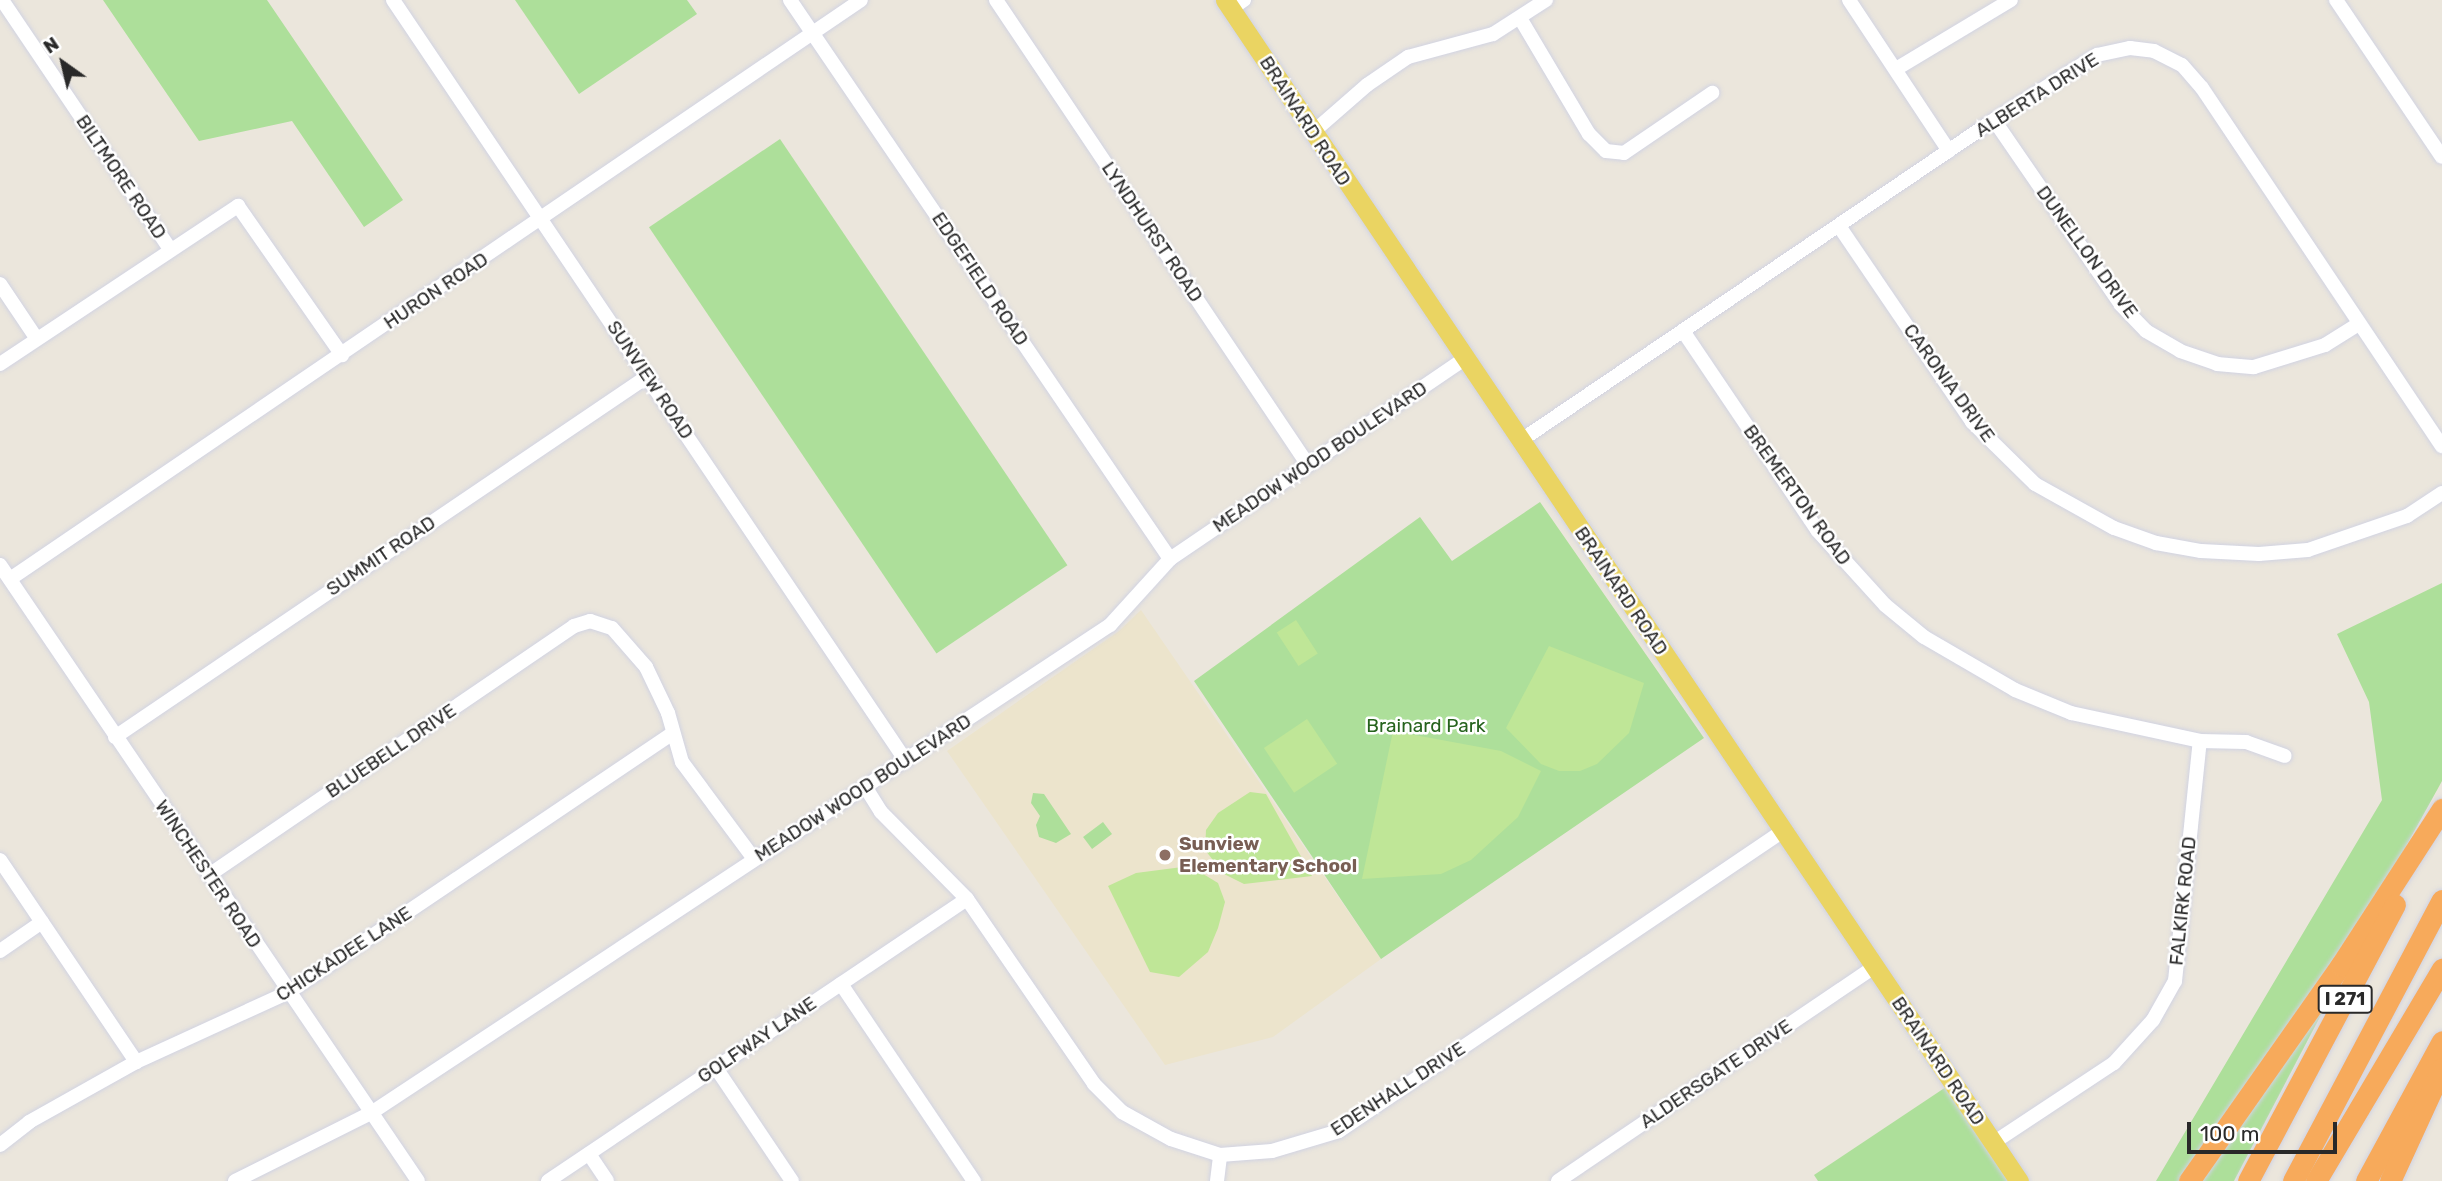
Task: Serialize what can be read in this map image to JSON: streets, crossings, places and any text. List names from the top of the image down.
{
  "streets": {
    "highway": ["I 271"],
    "main road": ["BRAINARD ROAD"],
    "street": [
      "ALBERTA DRIVE",
      "BILTMORE ROAD",
      "LYNDHURST ROAD",
      "DUNELLON DRIVE",
      "EDGEFIELD ROAD",
      "HURON ROAD",
      "SUNVIEW ROAD",
      "CARONIA DRIVE",
      "MEADOW WOOD BOULEVARD",
      "BREMERTON ROAD",
      "SUMMIT ROAD",
      "BLUEBELL DRIVE",
      "WINCHESTER ROAD",
      "FALKIRK ROAD",
      "CHICKADEE LANE",
      "GOLFWAY LANE",
      "ALDERSGATE DRIVE",
      "EDENHALL DRIVE"
    ]
  },
  "crossings": [
    ["ALBERTA DRIVE", "BRAINARD ROAD"],
    ["ALBERTA DRIVE", "DUNELLON DRIVE"],
    ["ALBERTA DRIVE", "CARONIA DRIVE"],
    ["ALBERTA DRIVE", "BREMERTON ROAD"],
    ["BRAINARD ROAD", "MEADOW WOOD BOULEVARD"],
    ["BRAINARD ROAD", "FALKIRK ROAD"],
    ["BRAINARD ROAD", "ALDERSGATE DRIVE"],
    ["BRAINARD ROAD", "EDENHALL DRIVE"],
    ["LYNDHURST ROAD", "MEADOW WOOD BOULEVARD"],
    ["EDGEFIELD ROAD", "HURON ROAD"],
    ["EDGEFIELD ROAD", "MEADOW WOOD BOULEVARD"],
    ["HURON ROAD", "SUNVIEW ROAD"],
    ["HURON ROAD", "WINCHESTER ROAD"],
    ["SUNVIEW ROAD", "MEADOW WOOD BOULEVARD"],
    ["SUNVIEW ROAD", "SUMMIT ROAD"],
    ["MEADOW WOOD BOULEVARD", "WINCHESTER ROAD"],
    ["MEADOW WOOD BOULEVARD", "EDENHALL DRIVE"],
    ["BREMERTON ROAD", "FALKIRK ROAD"],
    ["SUMMIT ROAD", "WINCHESTER ROAD"],
    ["BLUEBELL DRIVE", "WINCHESTER ROAD"],
    ["BLUEBELL DRIVE", "CHICKADEE LANE"],
    ["WINCHESTER ROAD", "CHICKADEE LANE"],
    ["GOLFWAY LANE", "EDENHALL DRIVE"]
  ],
  "parks": ["Brainard Park"],
  "places": ["Sunview Elementary School"],
  "scale_bar": "100 m",
  "north": "top left"
}
